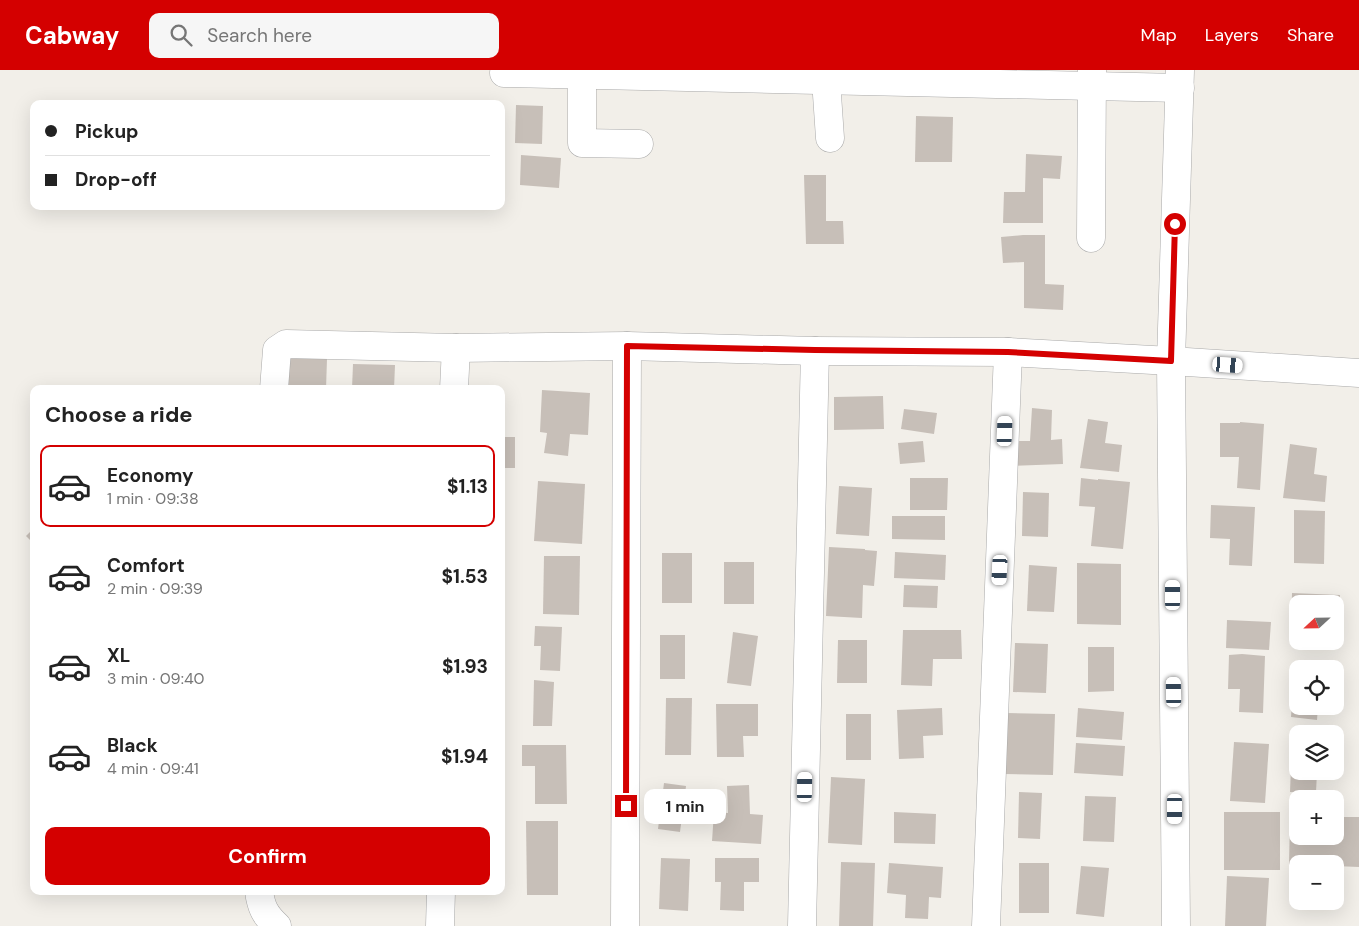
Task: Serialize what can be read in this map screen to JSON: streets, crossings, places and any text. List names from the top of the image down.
{
  "north": "left",
  "page": {
    "header": "Cabway",
    "search": "Search here",
    "nav": ["Map", "Layers", "Share"],
    "banner": ["Pickup", "Drop-off"],
    "heading": "Choose a ride",
    "list": [
      {
        "name": "Economy",
        "note": "1 min · 09:38",
        "value": "$1.13"
      },
      {
        "name": "Comfort",
        "note": "2 min · 09:39",
        "value": "$1.53"
      },
      {
        "name": "XL",
        "note": "3 min · 09:40",
        "value": "$1.93"
      },
      {
        "name": "Black",
        "note": "4 min · 09:41",
        "value": "$1.94"
      }
    ],
    "map_buttons": ["+", "−"],
    "bubble": "1 min",
    "buttons": "Confirm"
  }
}
